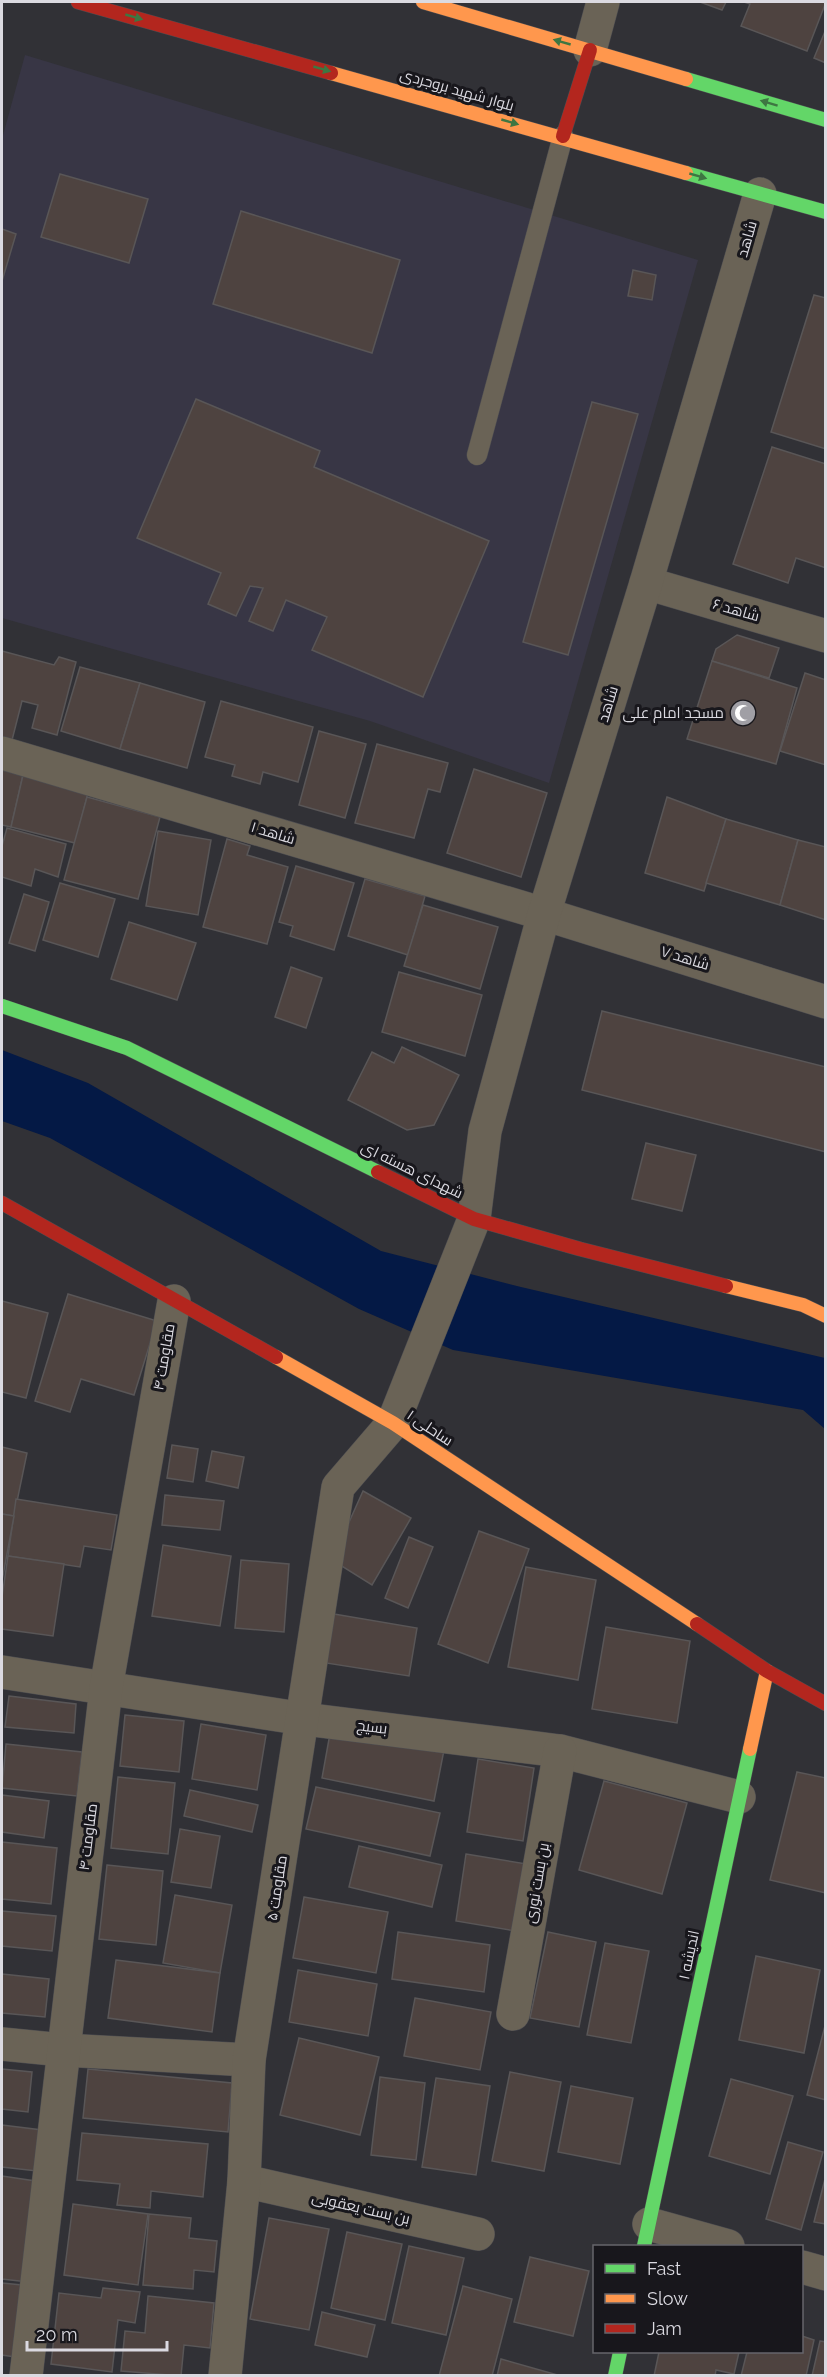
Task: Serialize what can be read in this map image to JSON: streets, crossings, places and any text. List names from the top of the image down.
{
  "streets": {
    "street": [
      "بلوار شهید بروجردی",
      "شاهد",
      "شاهد ۶",
      "شاهد ۱",
      "شاهد ۷",
      "شهدای هسته ای",
      "مقاومت ۴",
      "ساحلی ۱",
      "بسیج",
      "بن بست نوری",
      "مقاومت ۵",
      "اندیشه ۱",
      "بن بست یعقوبی"
    ]
  },
  "crossings": [
    ["بلوار شهید بروجردی", "شاهد"],
    ["شاهد", "شاهد ۶"],
    ["شاهد", "شاهد ۱"],
    ["شاهد", "شاهد ۷"],
    ["شاهد", "شهدای هسته ای"],
    ["شاهد", "ساحلی ۱"],
    ["شاهد", "مقاومت ۵"],
    ["شاهد ۱", "شاهد ۷"],
    ["مقاومت ۴", "ساحلی ۱"],
    ["مقاومت ۴", "بسیج"],
    ["ساحلی ۱", "مقاومت ۵"],
    ["ساحلی ۱", "اندیشه ۱"],
    ["بسیج", "بن بست نوری"],
    ["بسیج", "مقاومت ۵"],
    ["بسیج", "اندیشه ۱"],
    ["مقاومت ۵", "بن بست یعقوبی"]
  ],
  "places": {
    "mosque": ["مسجد امام علی"]
  },
  "legend": ["Fast", "Slow", "Jam"],
  "scale_bar": "20 m"
}
